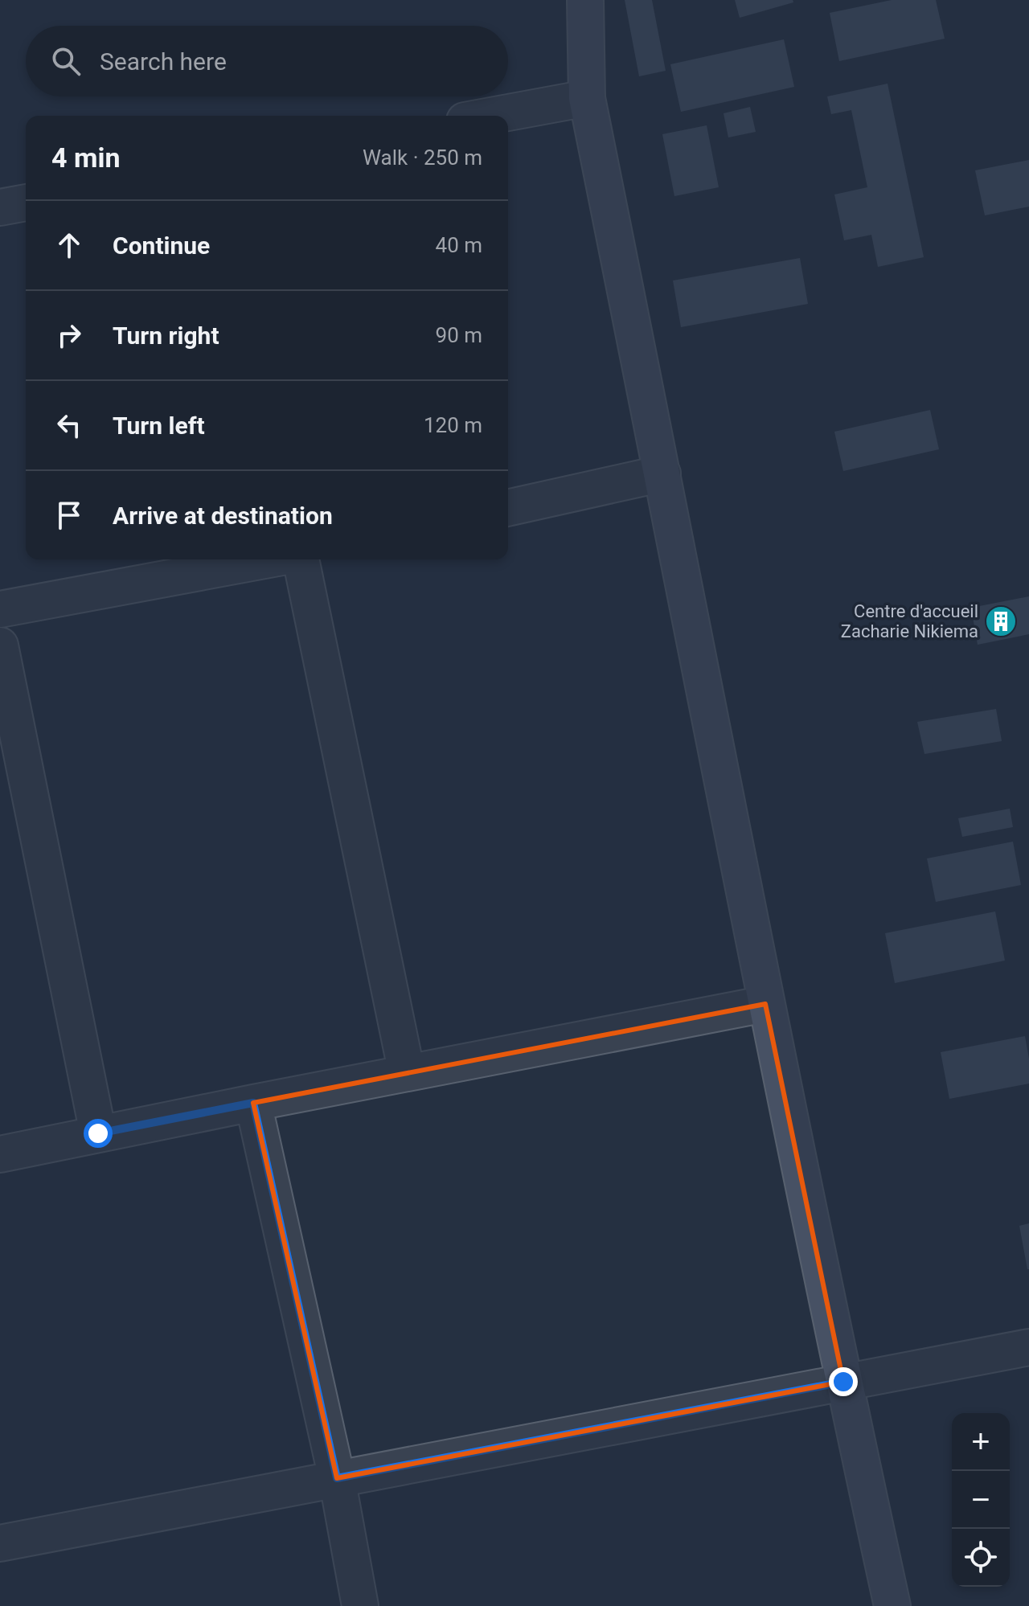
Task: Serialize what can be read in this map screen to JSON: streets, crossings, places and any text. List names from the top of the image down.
{
  "places": {
    "building": ["Centre d'accueil Zacharie Nikiema"]
  },
  "page": {
    "search": "Search here",
    "heading": ["4 min", "Walk · 250 m"],
    "list": [
      ["Continue", "40 m"],
      ["Turn right", "90 m"],
      ["Turn left", "120 m"],
      "Arrive at destination"
    ],
    "map_buttons": ["+", "−"]
  }
}
